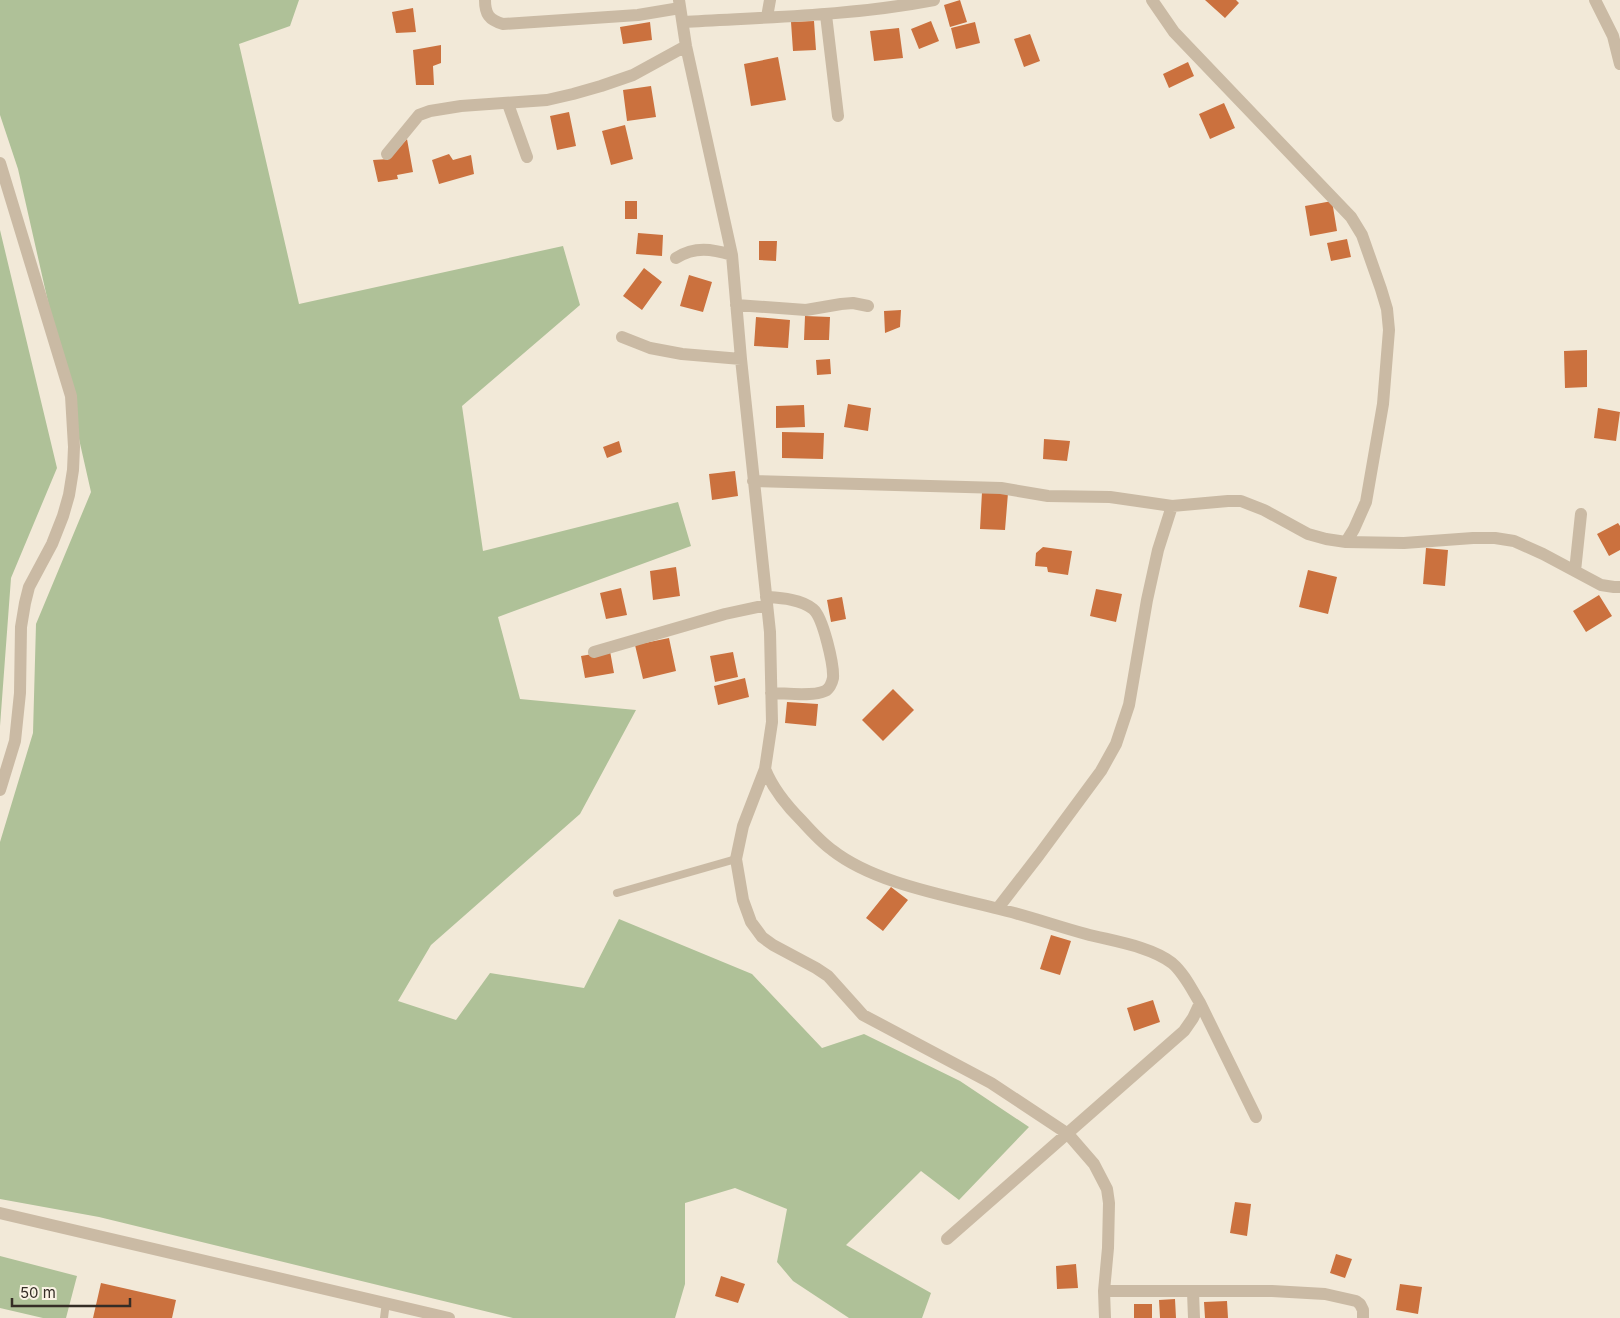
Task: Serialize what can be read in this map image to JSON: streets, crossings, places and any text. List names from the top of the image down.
{
  "scale_bar": "50 m"
}
